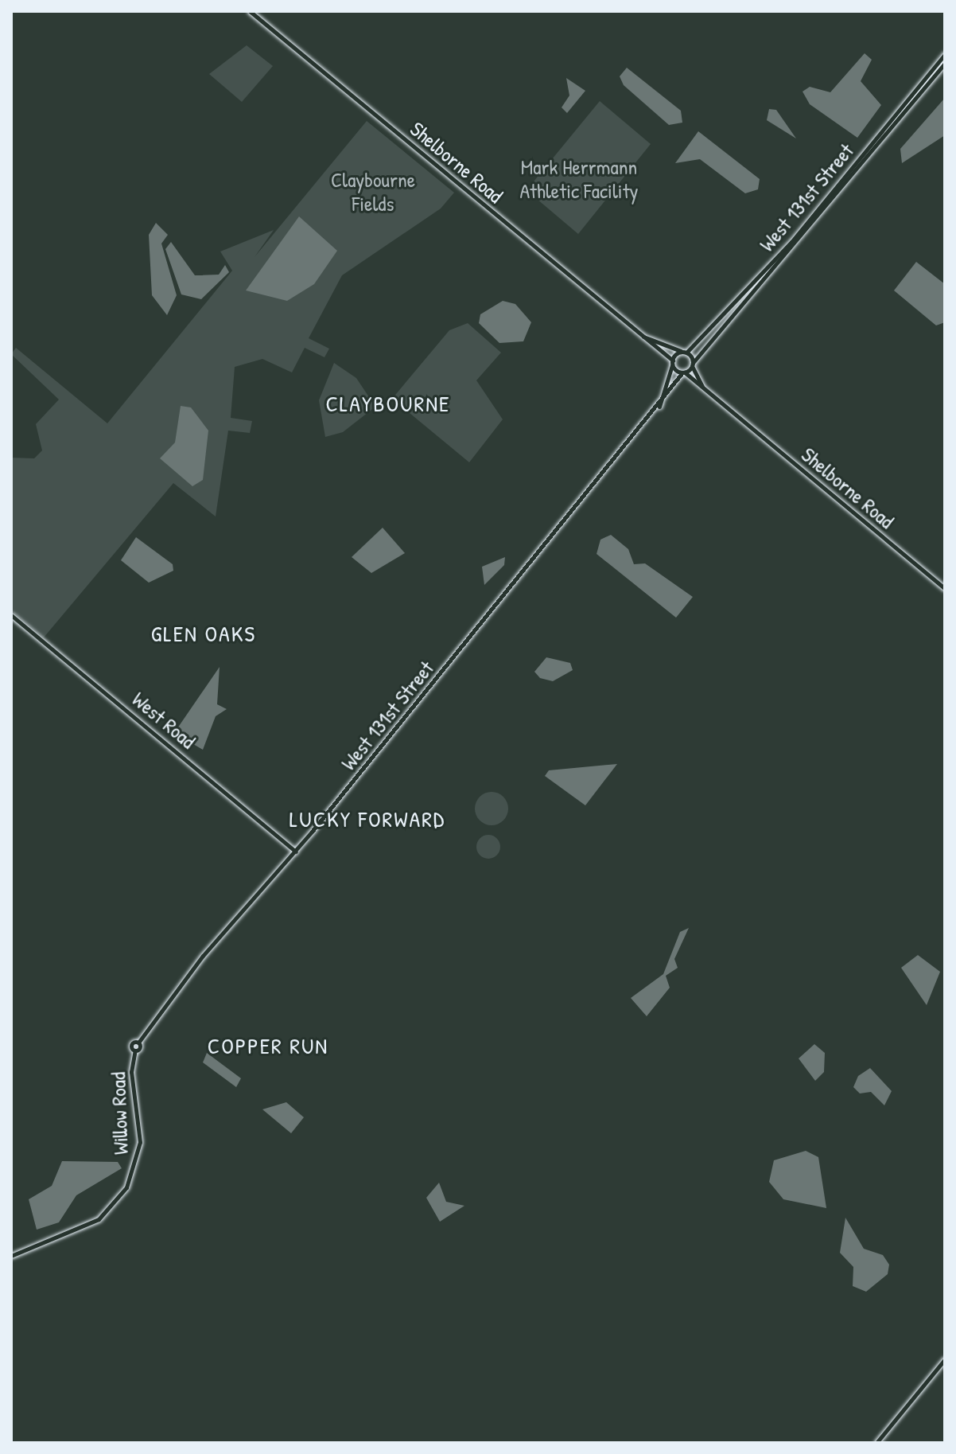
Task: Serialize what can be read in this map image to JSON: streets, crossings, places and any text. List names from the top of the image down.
{
  "streets": {
    "street": [
      "Shelborne Road",
      "West 131st Street",
      "West Road",
      "Willow Road"
    ]
  },
  "crossings": [
    ["Shelborne Road", "West 131st Street"],
    ["West 131st Street", "West Road"],
    ["West 131st Street", "Willow Road"]
  ],
  "districts": [
    "CLAYBOURNE",
    "GLEN OAKS",
    "LUCKY FORWARD",
    "COPPER RUN"
  ],
  "parks": ["Mark Herrmann Athletic Facility", "Claybourne Fields"]
}
